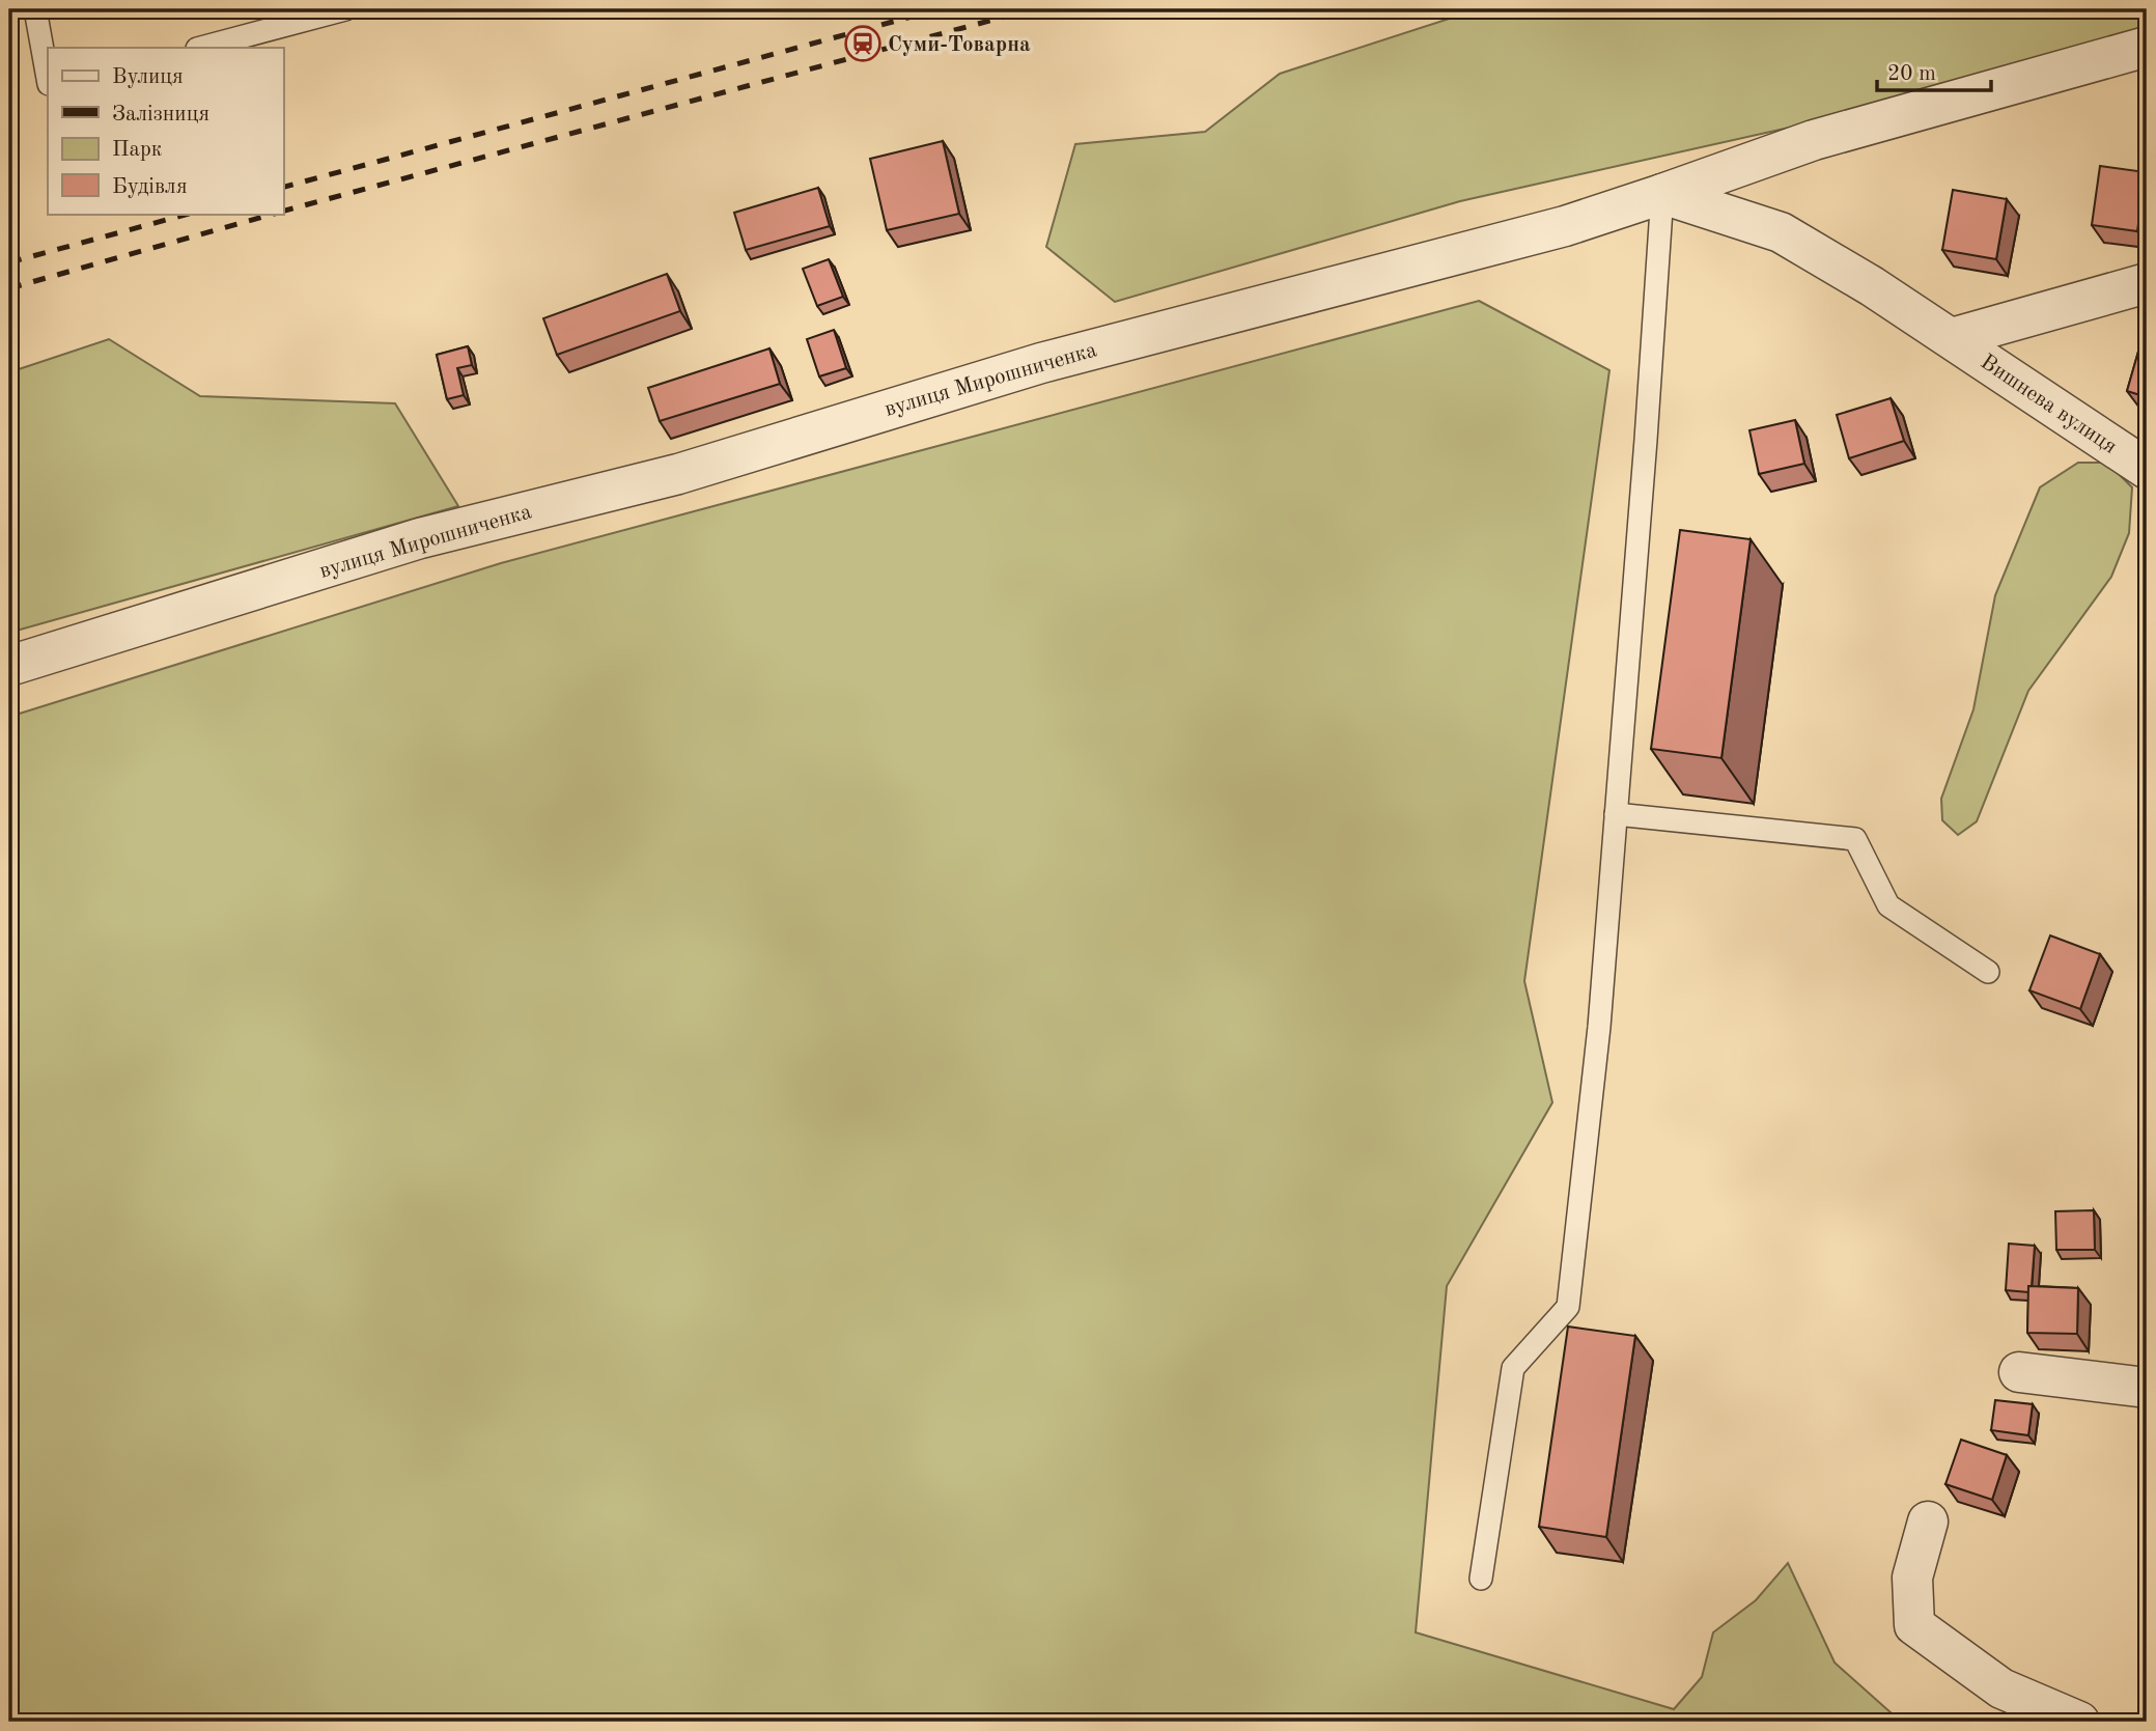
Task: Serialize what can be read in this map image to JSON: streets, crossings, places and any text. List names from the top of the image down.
{
  "streets": {
    "street": ["вулиця Мирошниченка", "Вишнева вулиця"]
  },
  "places": {
    "station": ["Суми-Товарна"]
  },
  "legend": [
    "Вулиця",
    "Залізниця",
    "Парк",
    "Будівля"
  ],
  "scale_bar": "20 m"
}
